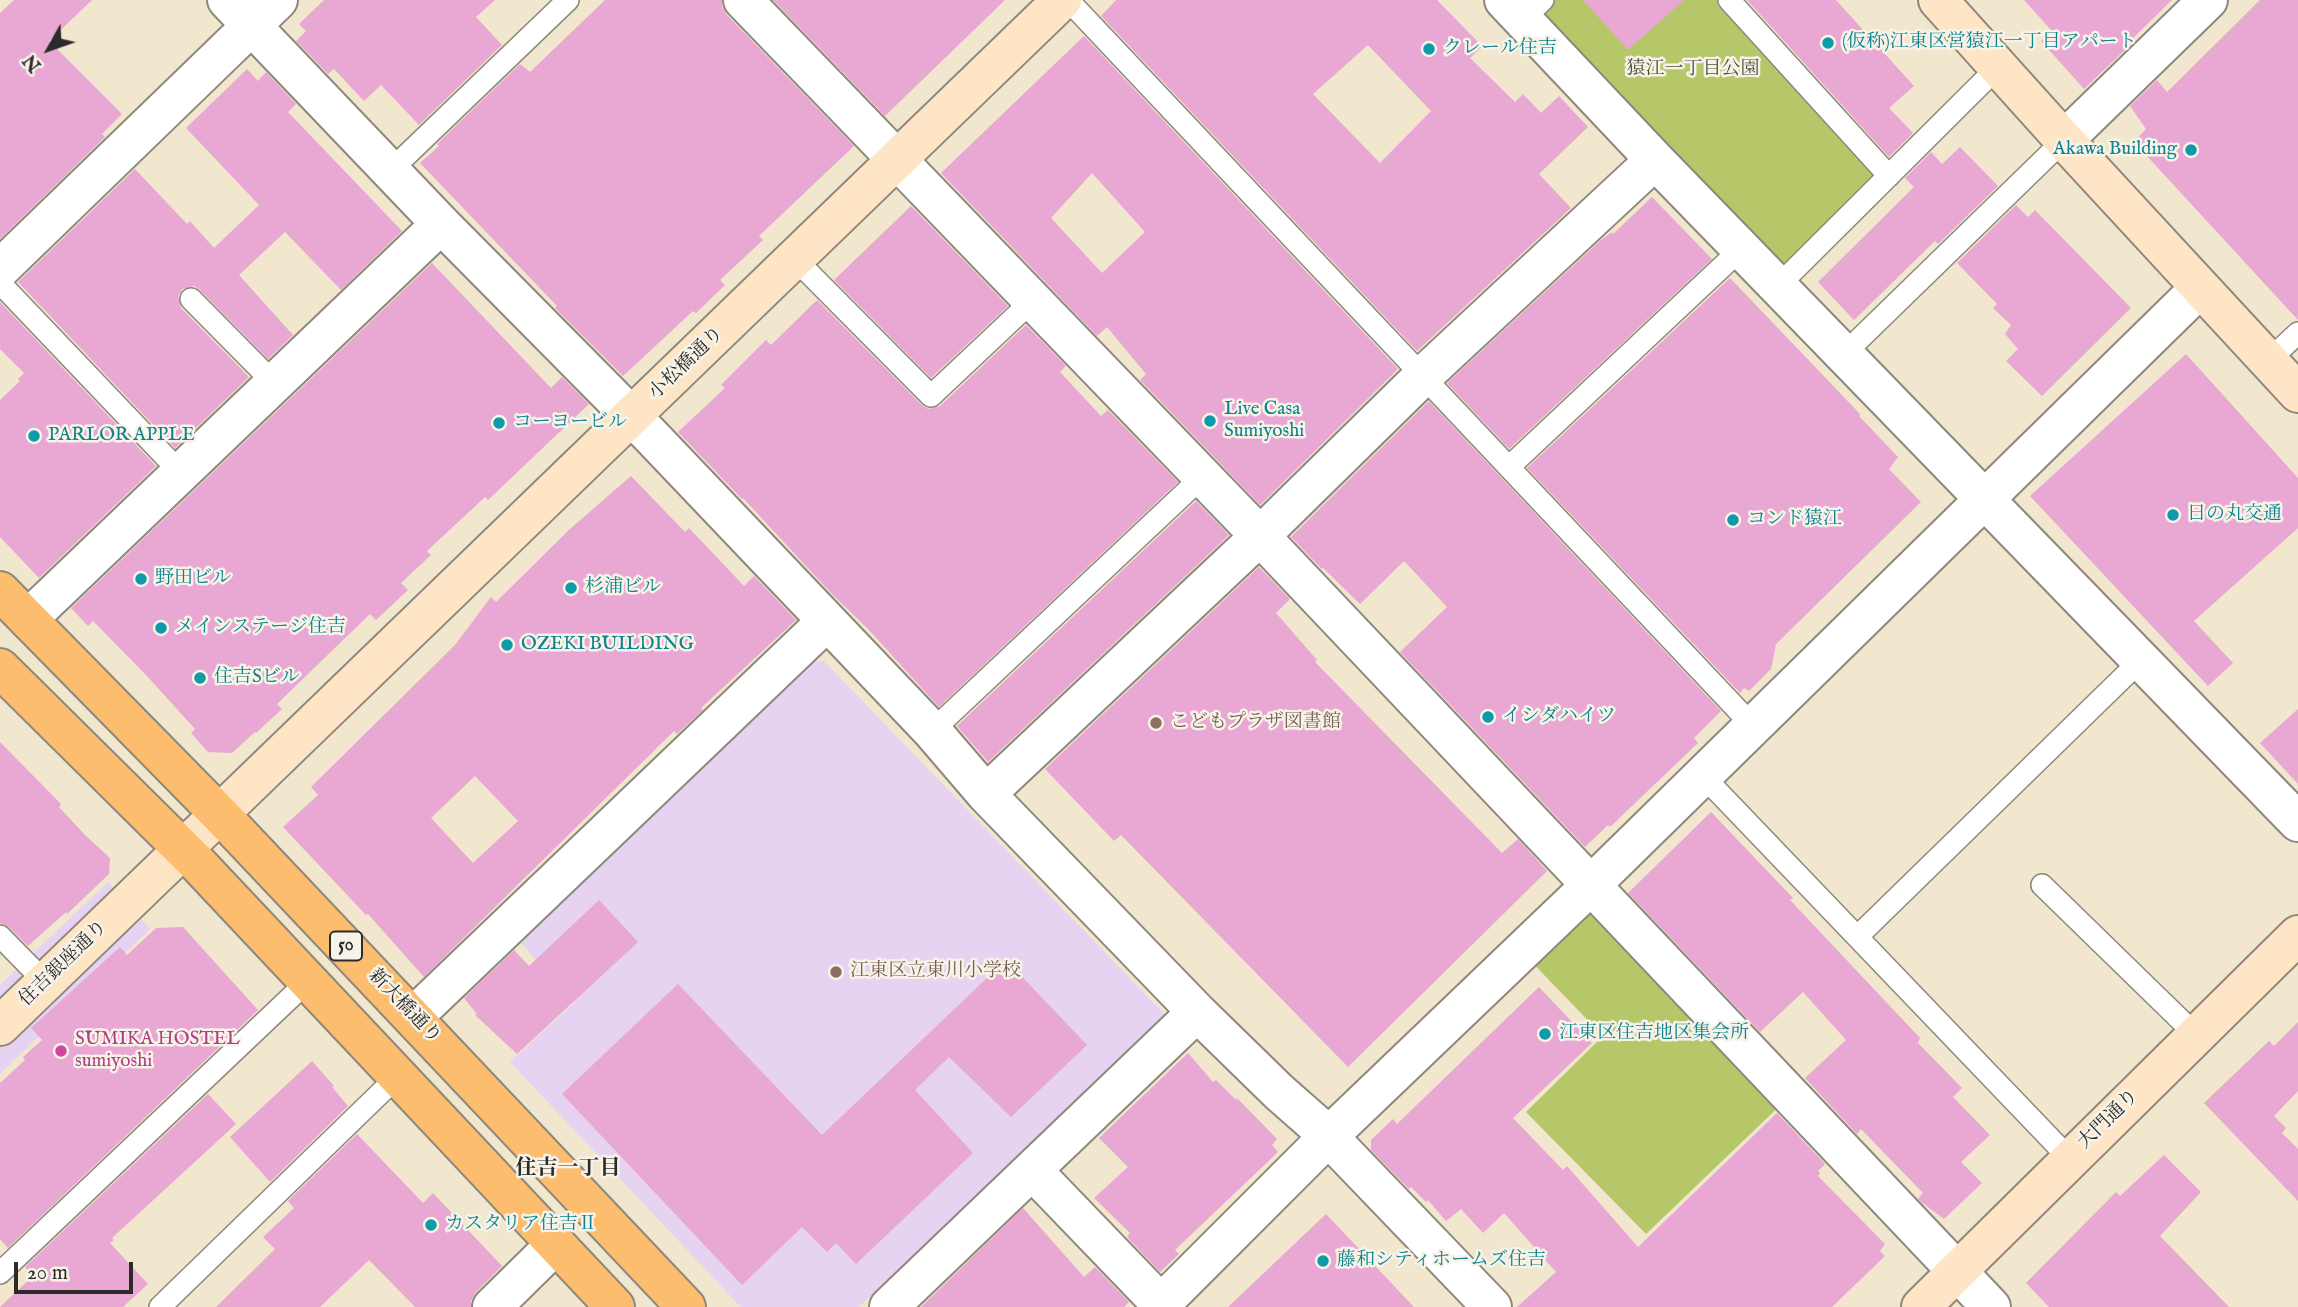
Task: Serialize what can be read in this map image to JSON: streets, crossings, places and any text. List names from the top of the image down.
{
  "streets": {
    "main road": ["50", "新大橋通り"],
    "street": ["小松橋通り", "住吉銀座通り", "大門通り"]
  },
  "crossings": [
    ["小松橋通り", "住吉銀座通り"],
    ["小松橋通り", "新大橋通り"]
  ],
  "districts": ["住吉一丁目"],
  "parks": ["猿江一丁目公園"],
  "places": [
    "(仮称)江東区営猿江一丁目アパート",
    "クレール住吉",
    "Akawa Building",
    "Live Casa Sumiyoshi",
    "コーヨービル",
    "PARLOR APPLE",
    "日の丸交通",
    "コンド猿江",
    "野田ビル",
    "杉浦ビル",
    "メインステージ住吉",
    "OZEKI BUILDING",
    "住吉Sビル",
    "イシダハイツ",
    "こどもプラザ図書館",
    "江東区立東川小学校",
    "江東区住吉地区集会所",
    "SUMIKA HOSTEL sumiyoshi",
    "カスタリア住吉Ⅱ",
    "藤和シティホームズ住吉"
  ],
  "scale_bar": "20 m",
  "north": "bottom left"
}
